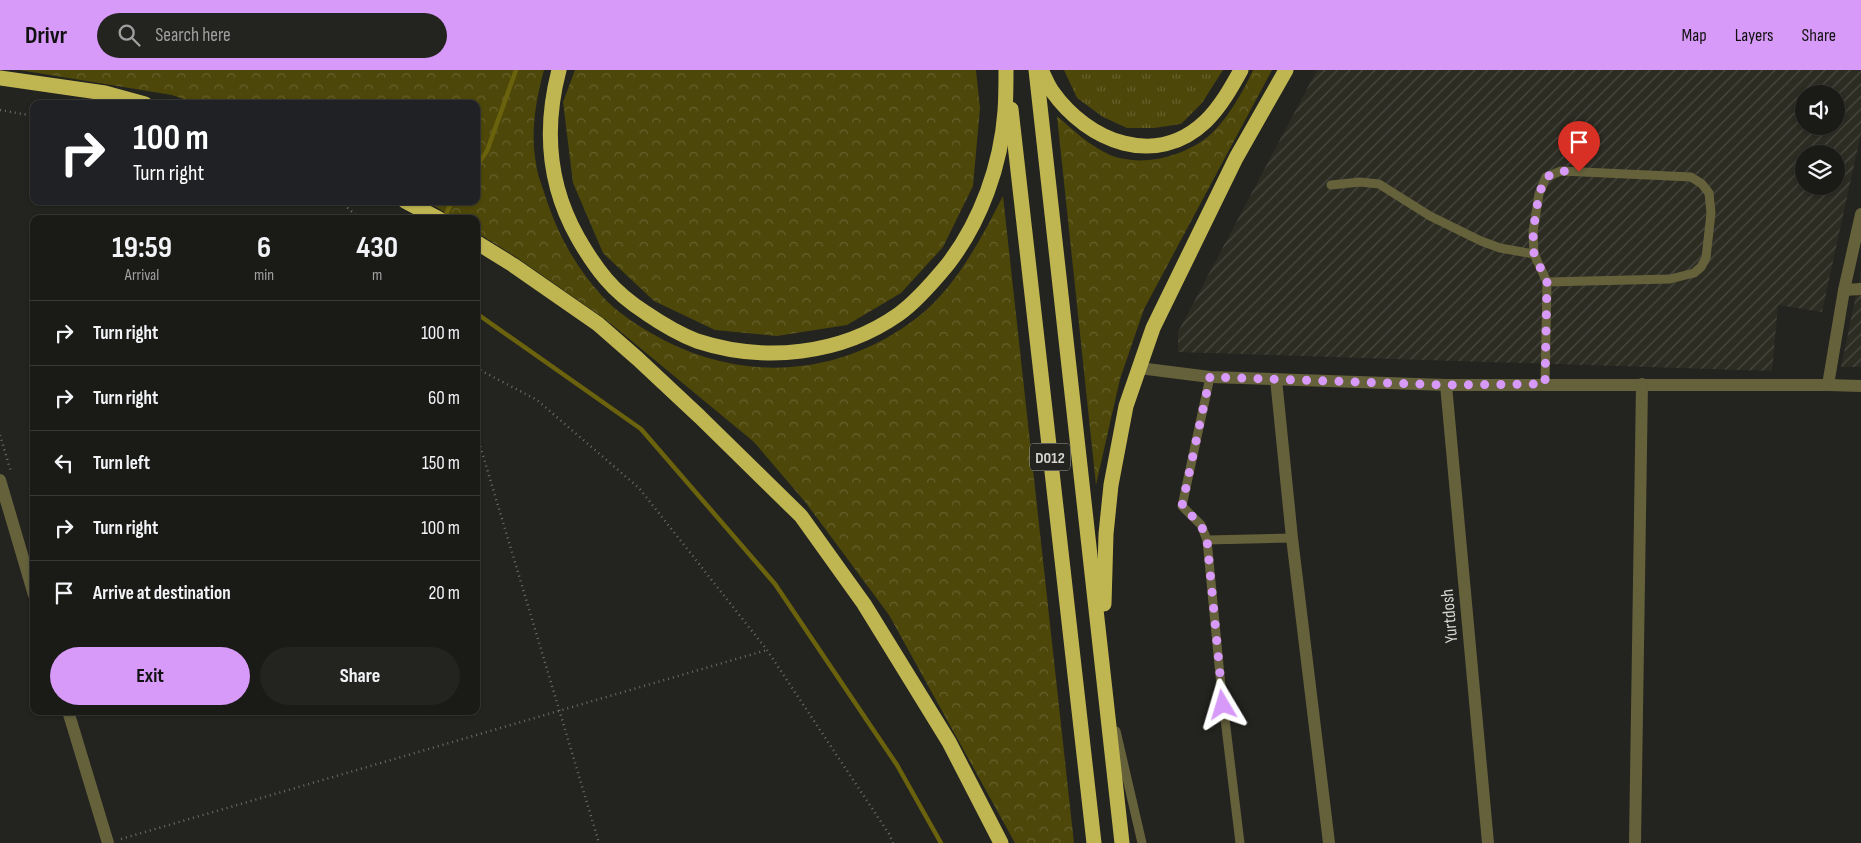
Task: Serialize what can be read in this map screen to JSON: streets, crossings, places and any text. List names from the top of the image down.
{
  "streets": {
    "highway": ["D012"],
    "street": ["Yurtdosh"]
  },
  "page": {
    "header": "Drivr",
    "search": "Search here",
    "nav": ["Map", "Layers", "Share"],
    "turn": ["100 m", "Turn right"],
    "eta": [
      "19:59",
      "Arrival",
      "6",
      "min",
      "430",
      "m"
    ],
    "list": [
      {
        "name": "Turn right",
        "value": "100 m"
      },
      {
        "name": "Turn right",
        "value": "60 m"
      },
      {
        "name": "Turn left",
        "value": "150 m"
      },
      {
        "name": "Turn right",
        "value": "100 m"
      },
      {
        "name": "Arrive at destination",
        "value": "20 m"
      }
    ],
    "buttons": ["Exit", "Share"]
  }
}
